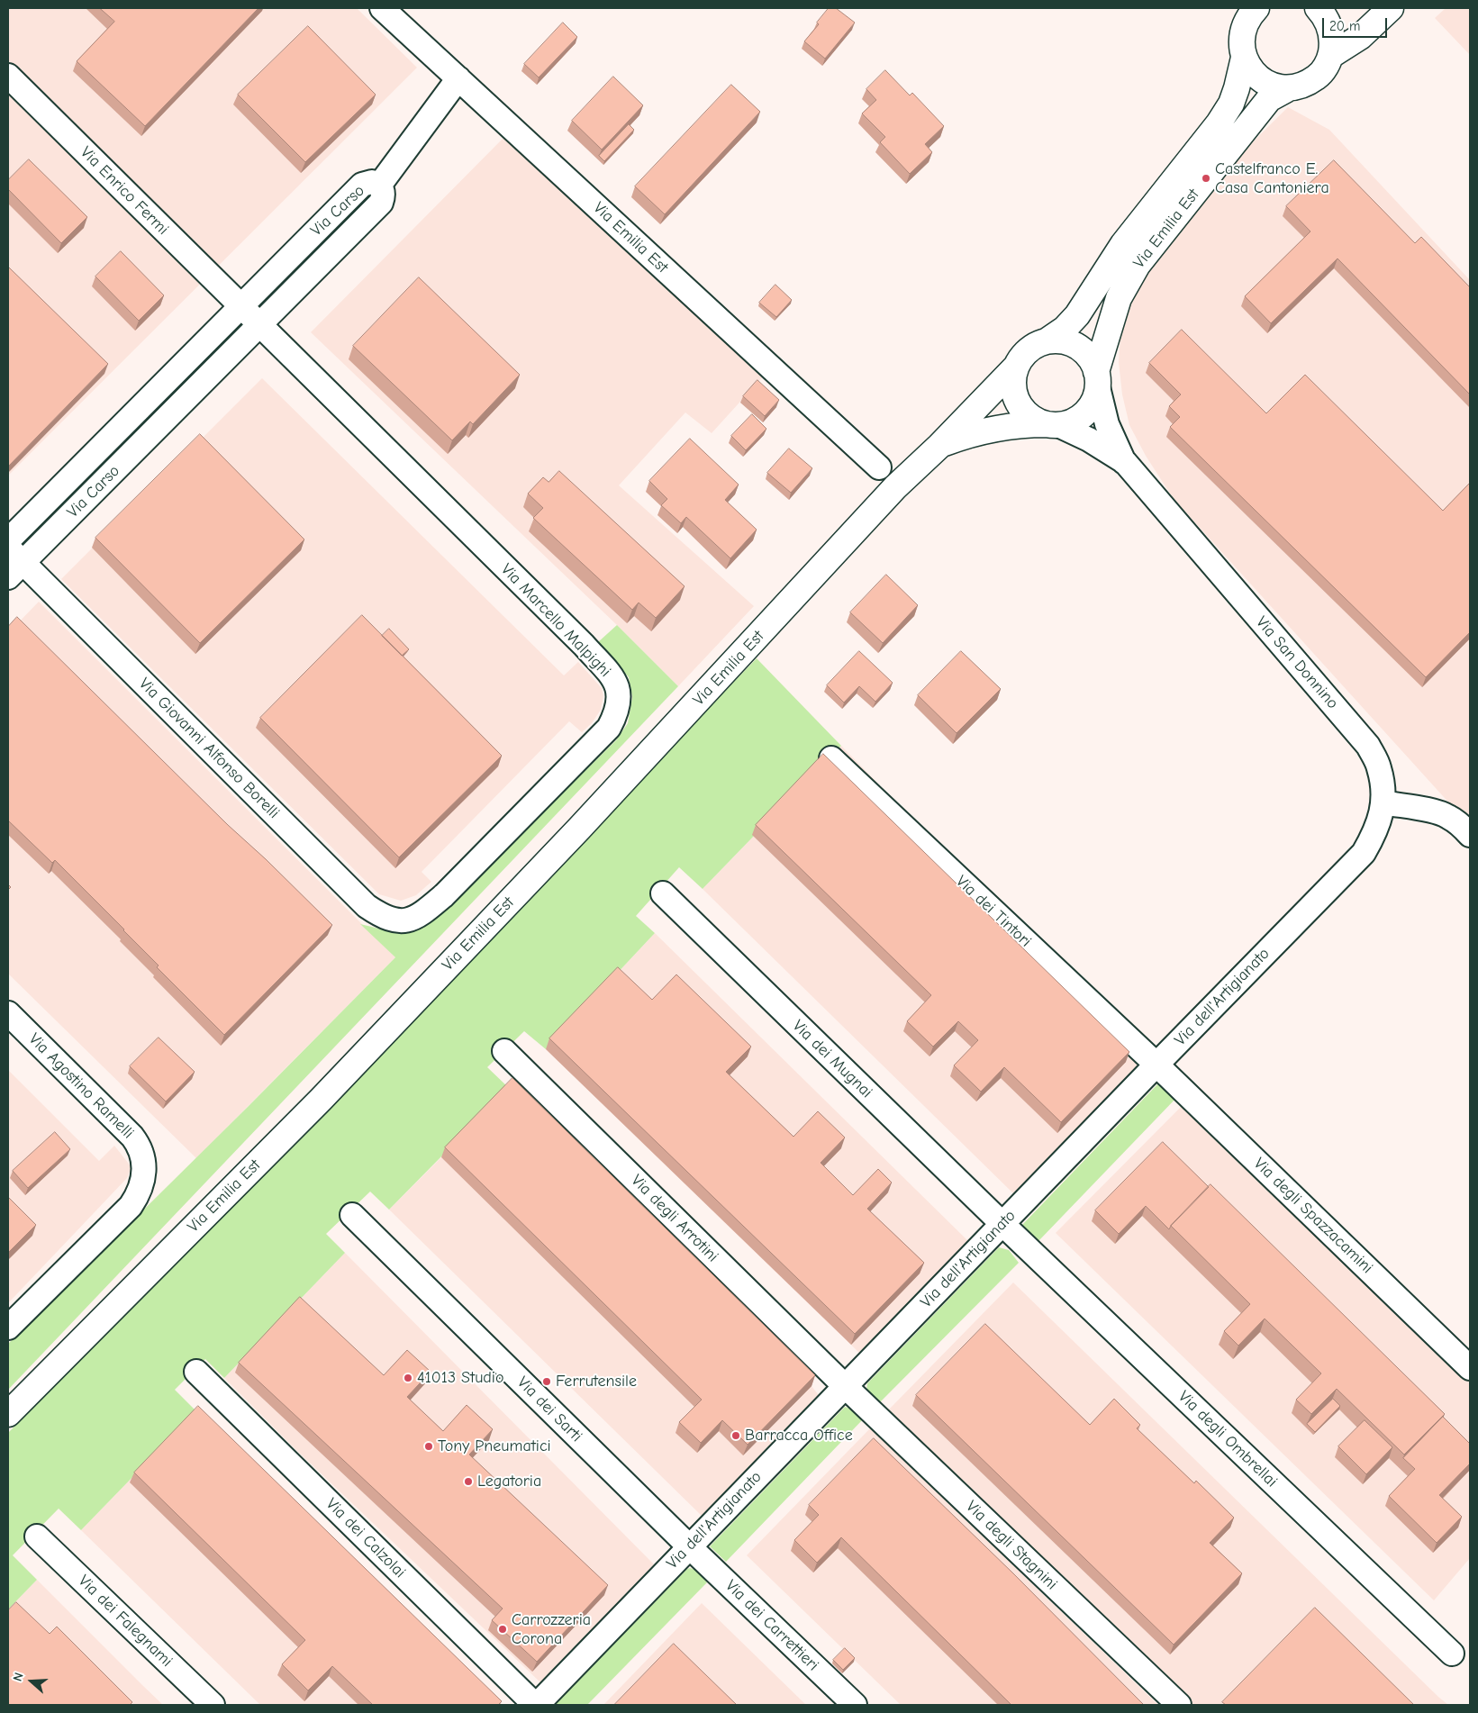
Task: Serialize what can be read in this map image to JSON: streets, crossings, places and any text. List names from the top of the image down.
{
  "streets": {
    "main road": ["Via Emilia Est"],
    "street": [
      "Via Enrico Fermi",
      "Via Carso",
      "Via Marcello Malpighi",
      "Via San Donnino",
      "Via Giovanni Alfonso Borelli",
      "Via dei Tintori",
      "Via dell'Artigianato",
      "Via dei Mugnai",
      "Via Agostino Ramelli",
      "Via degli Spazzacamini",
      "Via degli Arrotini",
      "Via dei Sarti",
      "Via degli Ombrellai",
      "Via dei Calzolai",
      "Via degli Stagnini",
      "Via dei Falegnami",
      "Via dei Carrettieri"
    ]
  },
  "crossings": [
    ["Via Enrico Fermi", "Via Carso"],
    ["Via Carso", "Via Marcello Malpighi"],
    ["Via Carso", "Via Giovanni Alfonso Borelli"],
    ["Via Emilia Est", "Via San Donnino"],
    ["Via Marcello Malpighi", "Via Giovanni Alfonso Borelli"],
    ["Via San Donnino", "Via dell'Artigianato"],
    ["Via dei Tintori", "Via dell'Artigianato"],
    ["Via dei Tintori", "Via degli Spazzacamini"],
    ["Via dell'Artigianato", "Via dei Mugnai"],
    ["Via dell'Artigianato", "Via degli Spazzacamini"],
    ["Via dell'Artigianato", "Via degli Arrotini"],
    ["Via dell'Artigianato", "Via dei Sarti"],
    ["Via dell'Artigianato", "Via degli Ombrellai"],
    ["Via dell'Artigianato", "Via dei Calzolai"],
    ["Via dell'Artigianato", "Via degli Stagnini"],
    ["Via dell'Artigianato", "Via dei Carrettieri"],
    ["Via dei Mugnai", "Via degli Ombrellai"],
    ["Via degli Arrotini", "Via degli Stagnini"],
    ["Via dei Sarti", "Via dei Carrettieri"]
  ],
  "places": [
    "Castelfranco E. Casa Cantoniera",
    "41013 Studio",
    "Ferrutensile",
    "Barracca Office",
    "Tony Pneumatici",
    "Legatoria",
    "Carrozzeria Corona"
  ],
  "scale_bar": "20 m",
  "north": "left"
}
